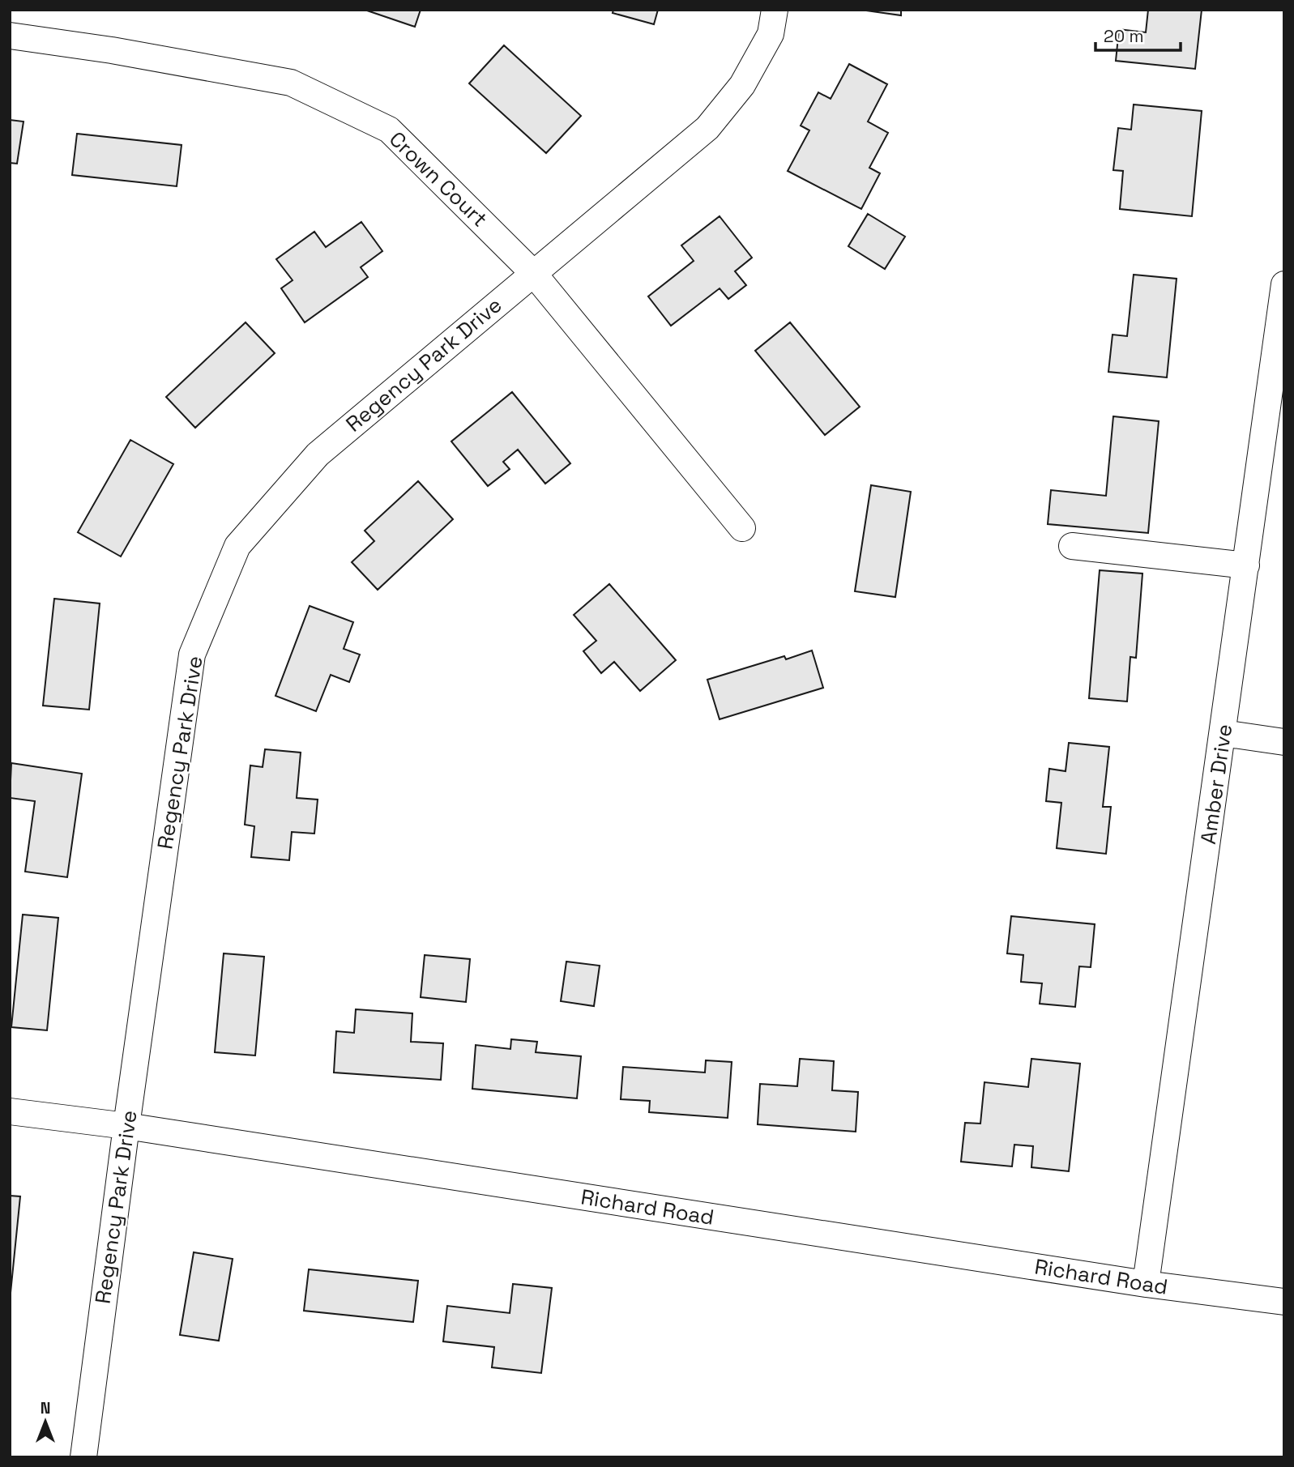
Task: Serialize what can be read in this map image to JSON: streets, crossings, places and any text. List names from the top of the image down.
{
  "streets": {
    "street": [
      "Crown Court",
      "Regency Park Drive",
      "Amber Drive",
      "Richard Road"
    ]
  },
  "crossings": [
    ["Crown Court", "Regency Park Drive"],
    ["Regency Park Drive", "Richard Road"],
    ["Amber Drive", "Richard Road"]
  ],
  "scale_bar": "20 m",
  "north": "top"
}
